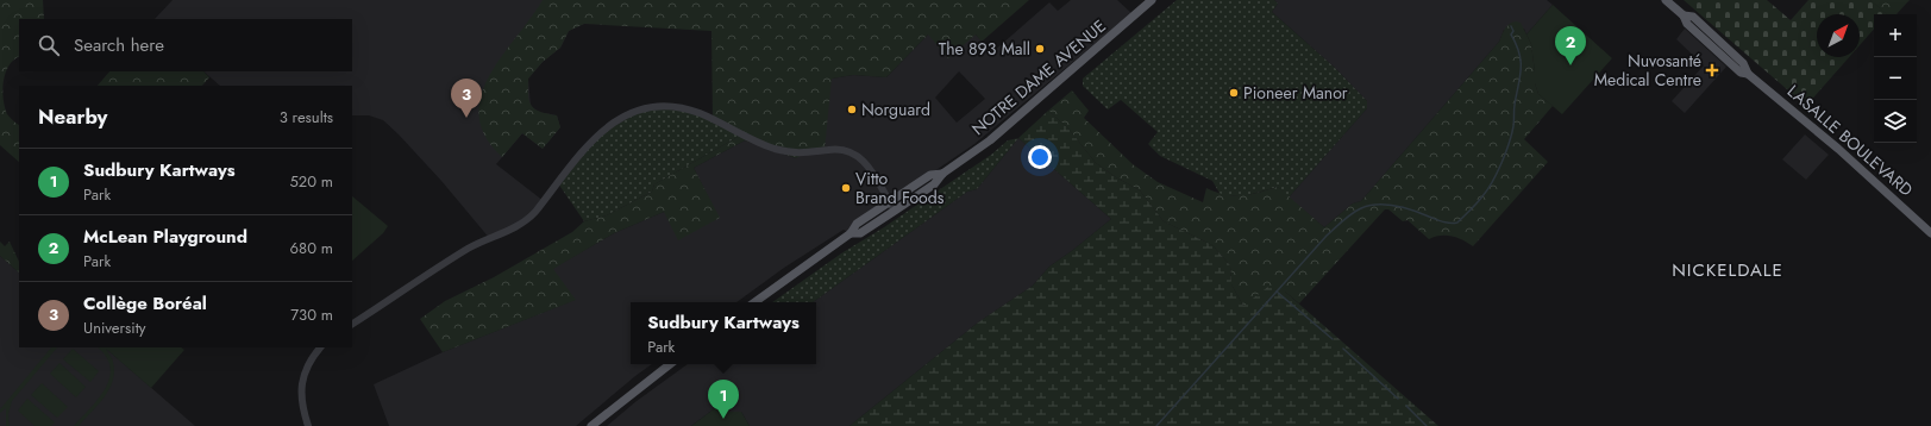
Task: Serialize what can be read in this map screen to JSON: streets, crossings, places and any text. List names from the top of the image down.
{
  "streets": {
    "main road": ["NOTRE DAME AVENUE", "LASALLE BOULEVARD"]
  },
  "districts": ["NICKELDALE"],
  "places": {
    "other": [
      "The 893 Mall",
      "Pioneer Manor",
      "Norguard",
      "Vitto Brand Foods"
    ],
    "health": ["Nuvosanté Medical Centre"]
  },
  "north": "top right",
  "page": {
    "map_buttons": ["+", "−"],
    "search": "Search here",
    "pins": ["2", "3", "1"],
    "heading": ["Nearby", "3 results"],
    "list": [
      {
        "mark": "1",
        "name": "Sudbury Kartways",
        "note": "Park",
        "value": "520 m"
      },
      {
        "mark": "2",
        "name": "McLean Playground",
        "note": "Park",
        "value": "680 m"
      },
      {
        "mark": "3",
        "name": "Collège Boréal",
        "note": "University",
        "value": "730 m"
      }
    ],
    "popup": ["Sudbury Kartways", "Park"]
  }
}
